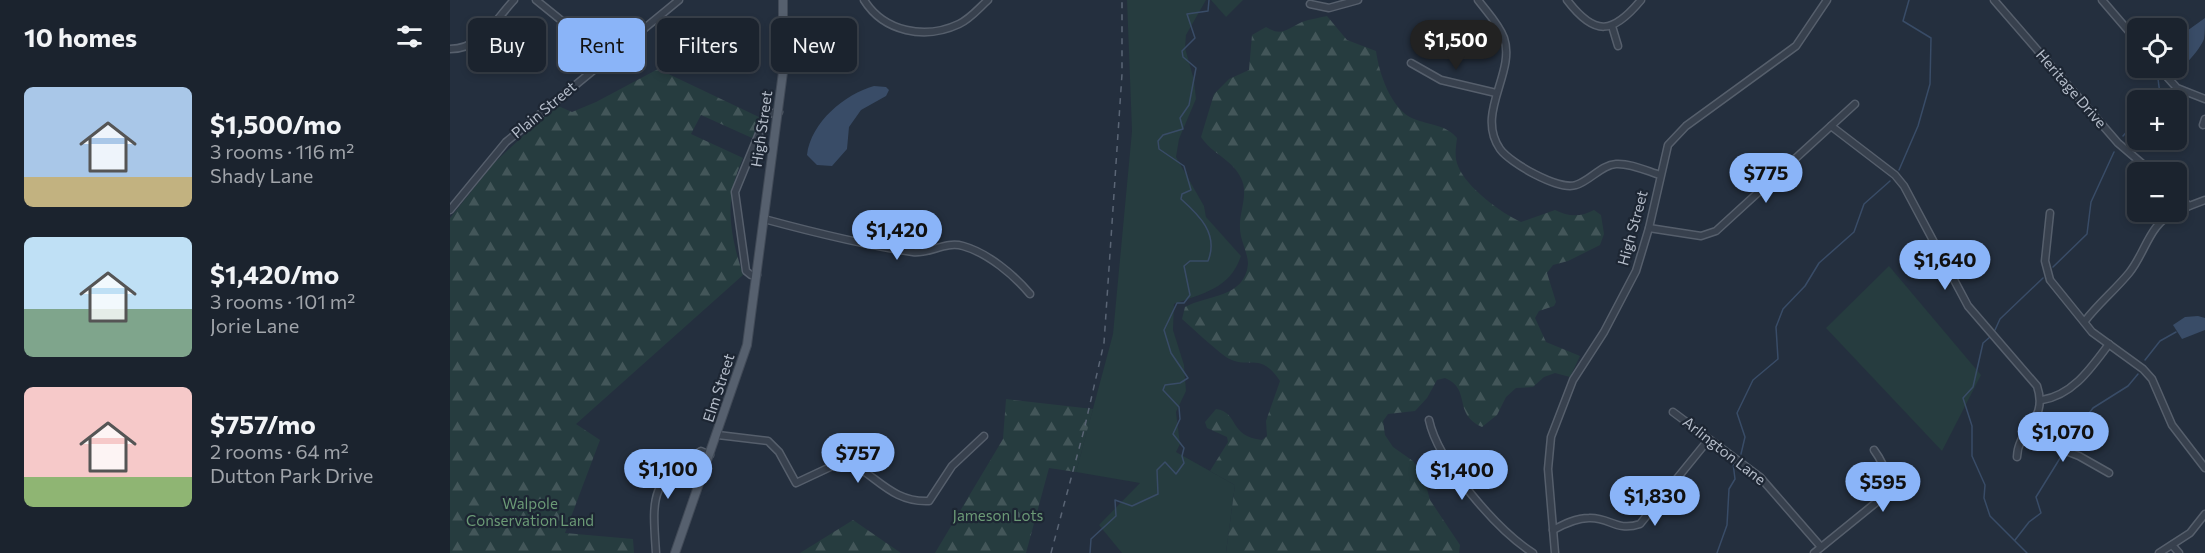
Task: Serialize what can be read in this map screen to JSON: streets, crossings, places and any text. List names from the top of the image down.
{
  "streets": {
    "main road": ["High Street", "Elm Street"],
    "street": ["Heritage Drive", "Plain Street", "Arlington Lane"]
  },
  "crossings": [
    ["High Street", "Elm Street"]
  ],
  "parks": ["Walpole Conservation Land", "Jameson Lots"],
  "page": {
    "heading": "10 homes",
    "map_buttons": ["+", "−"],
    "chip": [
      "Buy",
      "Rent",
      "Filters",
      "New"
    ],
    "price": [
      "$1,500",
      "$775",
      "$1,420",
      "$1,640",
      "$1,070",
      "$757",
      "$1,100",
      "$1,400",
      "$595",
      "$1,830"
    ],
    "list": [
      {
        "name": "$1,500/mo",
        "note": "3 rooms · 116 m² · Shady Lane"
      },
      {
        "name": "$1,420/mo",
        "note": "3 rooms · 101 m² · Jorie Lane"
      },
      {
        "name": "$757/mo",
        "note": "2 rooms · 64 m² · Dutton Park Drive"
      }
    ]
  }
}
